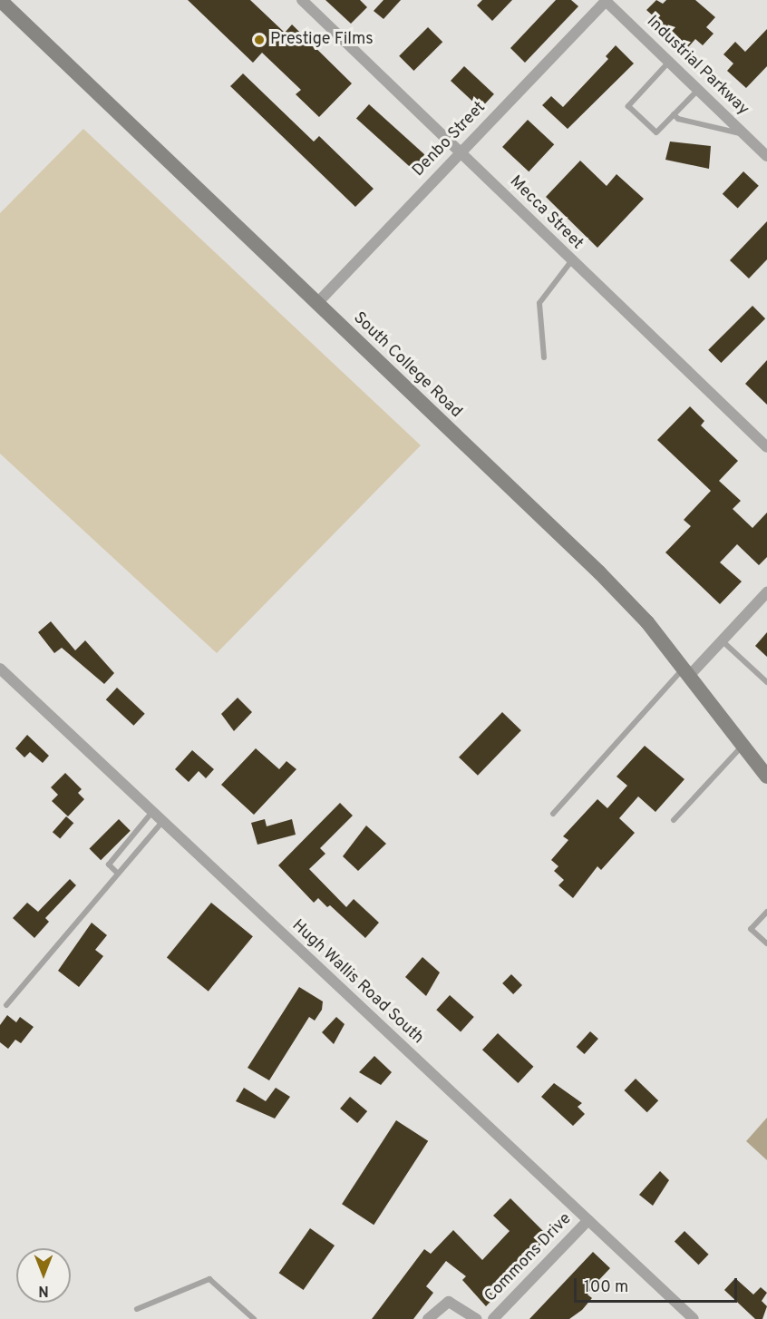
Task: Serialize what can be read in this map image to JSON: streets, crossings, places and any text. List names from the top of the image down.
{
  "streets": {
    "street": [
      "Industrial Parkway",
      "Denbo Street",
      "Mecca Street",
      "South College Road",
      "Hugh Wallis Road South",
      "Commons Drive"
    ]
  },
  "crossings": [
    ["Industrial Parkway", "Denbo Street"],
    ["Denbo Street", "Mecca Street"],
    ["Denbo Street", "South College Road"],
    ["Hugh Wallis Road South", "Commons Drive"]
  ],
  "places": ["Prestige Films"],
  "scale_bar": "100 m",
  "north": "bottom"
}
